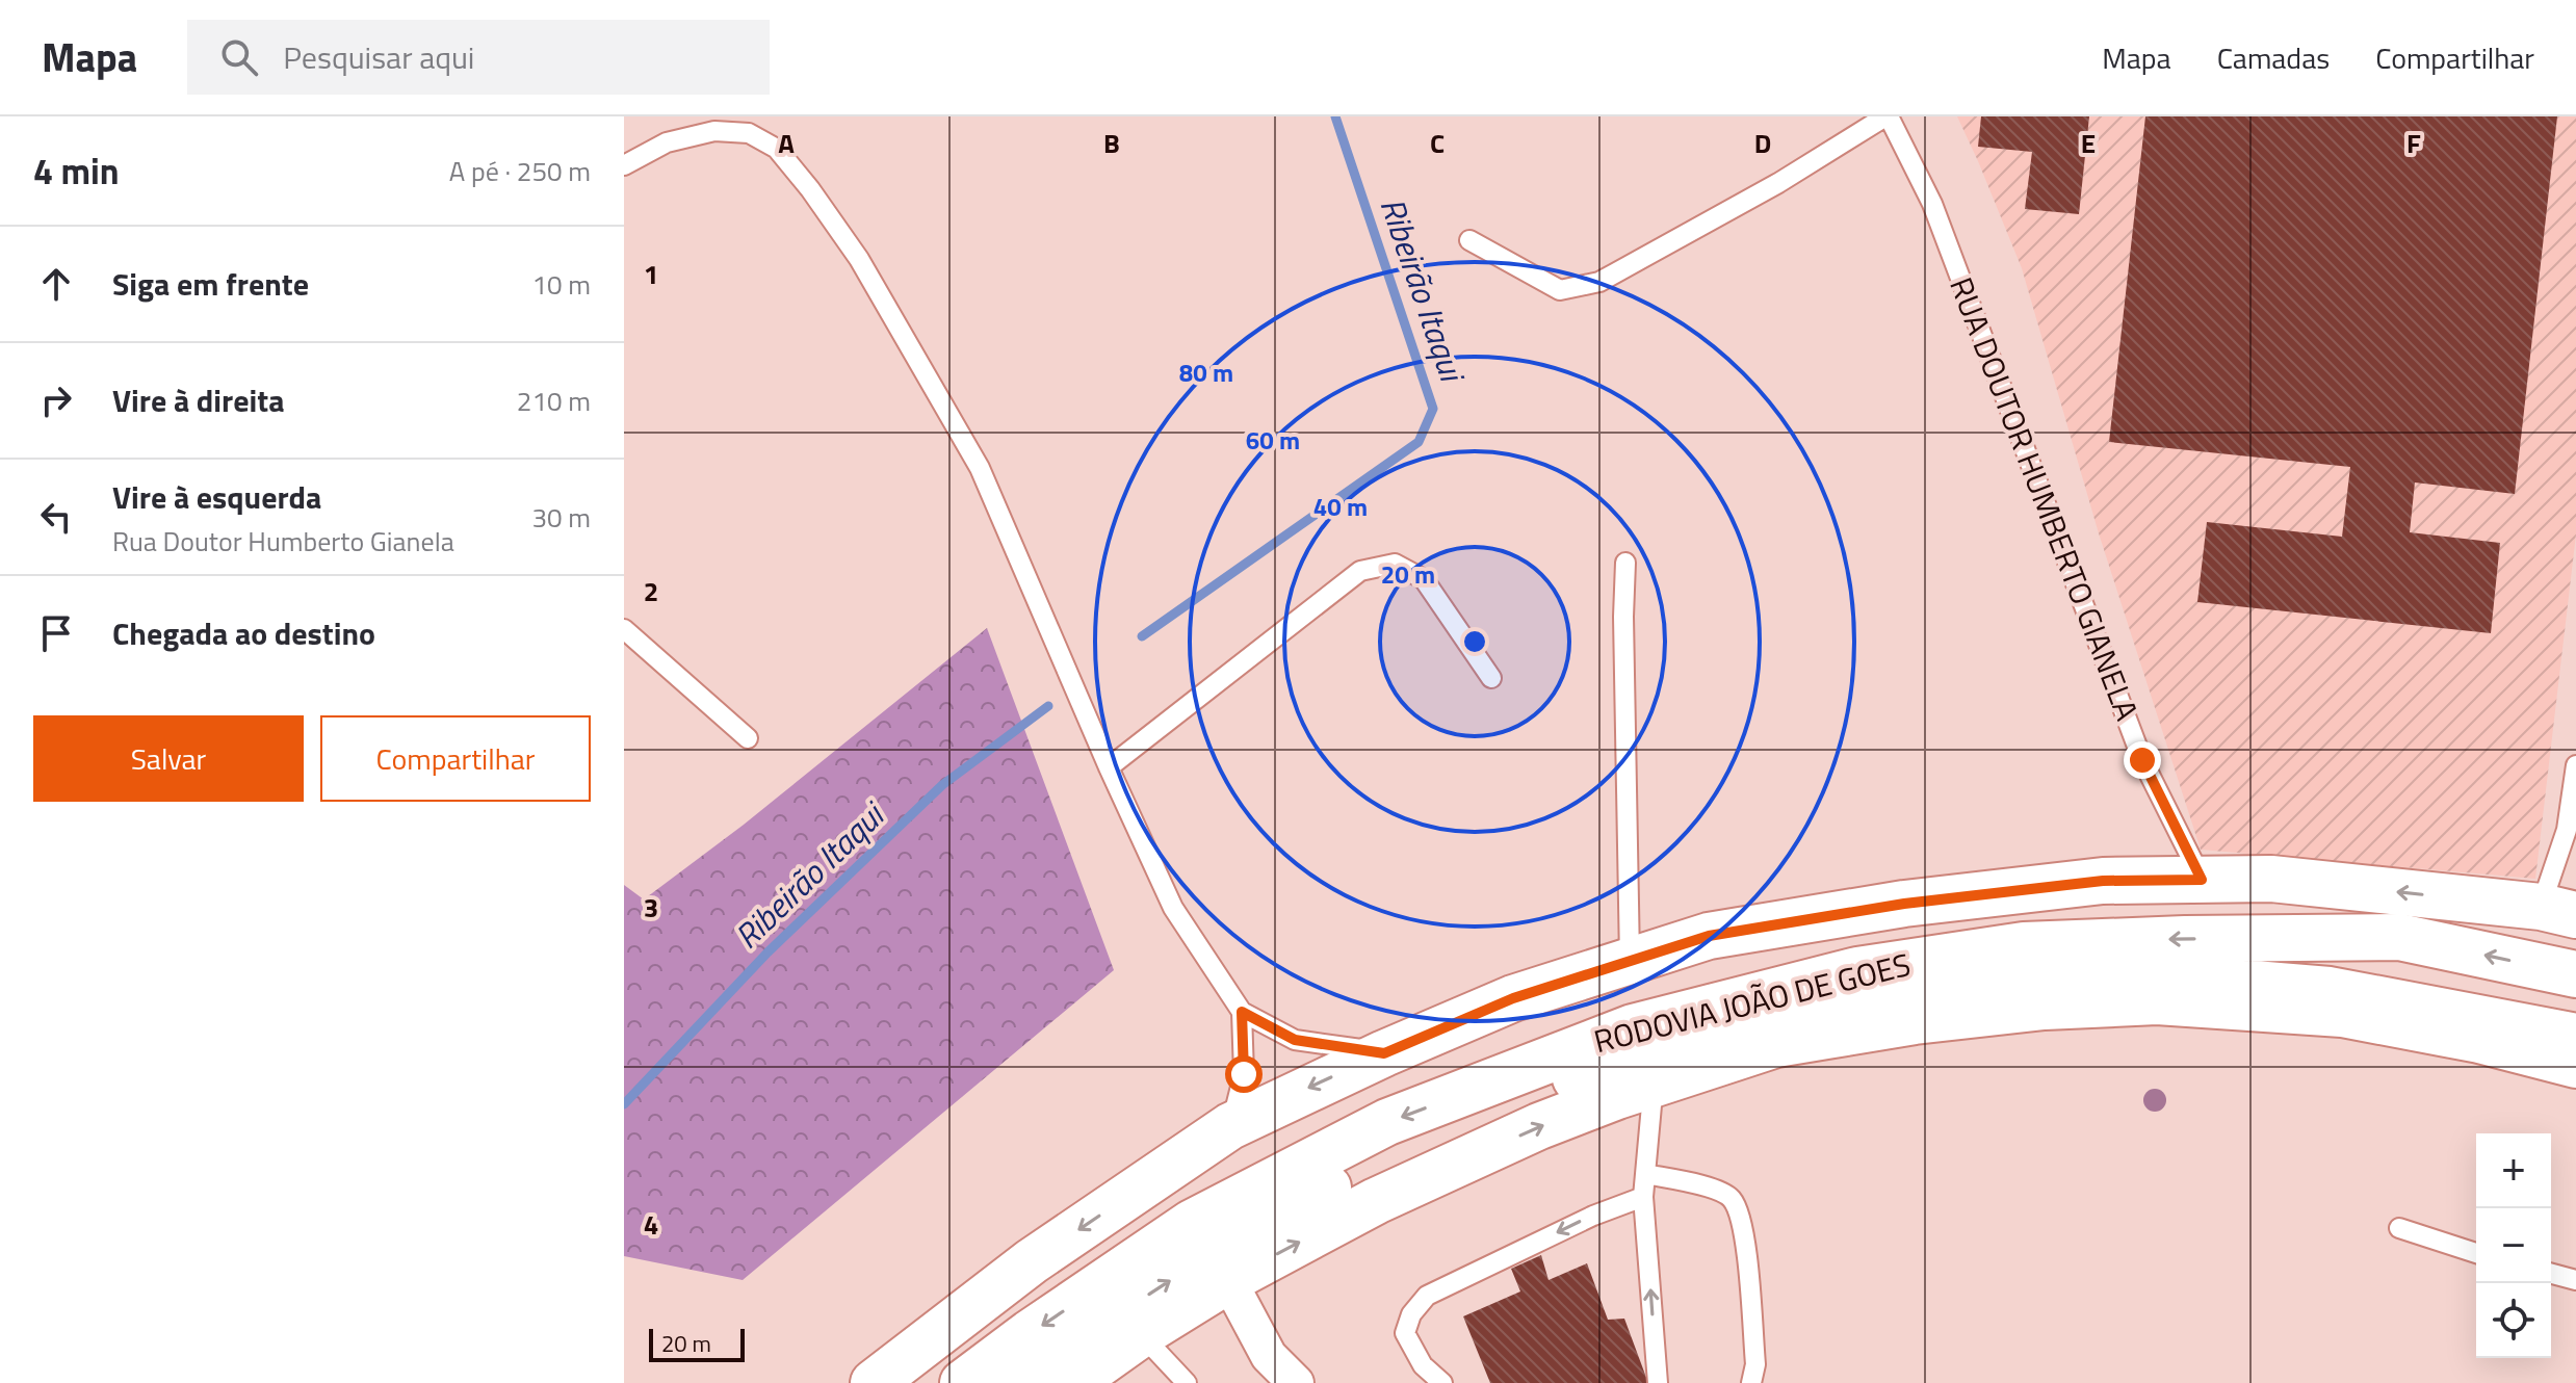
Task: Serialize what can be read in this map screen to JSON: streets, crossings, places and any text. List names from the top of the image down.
{
  "streets": {
    "main road": ["RODOVIA JOÃO DE GOES"],
    "lane": ["RUA DOUTOR HUMBERTO GIANELA"]
  },
  "water": ["Ribeirão Itaqui"],
  "scale_bar": "20 m",
  "page": {
    "header": "Mapa",
    "search": "Pesquisar aqui",
    "nav": ["Mapa", "Camadas", "Compartilhar"],
    "heading": ["4 min", "A pé · 250 m"],
    "list": [
      ["Siga em frente", "10 m"],
      ["Vire à direita", "210 m"],
      ["Vire à esquerda", "Rua Doutor Humberto Gianela", "30 m"],
      "Chegada ao destino"
    ],
    "buttons": ["Salvar", "Compartilhar"],
    "map_buttons": ["+", "−"],
    "scale": "20 m"
  },
  "grid": {
    "columns": [
      "A",
      "B",
      "C",
      "D",
      "E",
      "F"
    ],
    "rows": [
      "1",
      "2",
      "3",
      "4"
    ]
  },
  "rings": [
    "80 m",
    "60 m",
    "40 m",
    "20 m"
  ]
}
